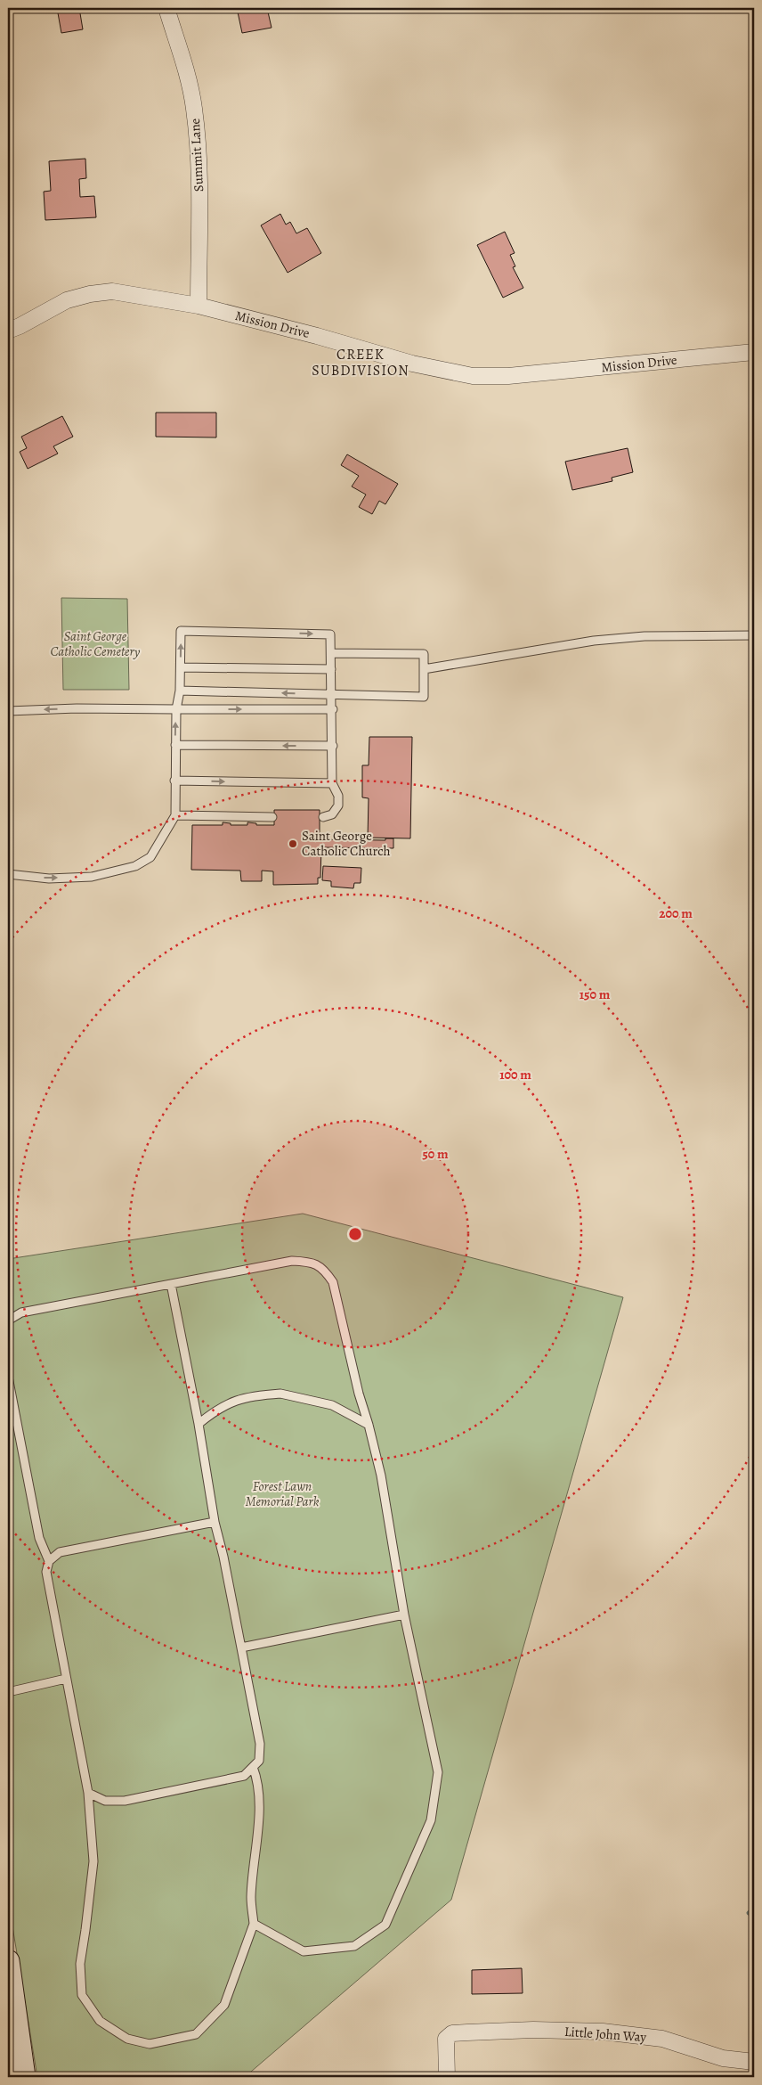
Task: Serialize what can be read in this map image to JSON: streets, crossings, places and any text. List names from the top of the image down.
{
  "streets": {
    "street": ["Summit Lane", "Mission Drive", "Little John Way"]
  },
  "crossings": [
    ["Summit Lane", "Mission Drive"]
  ],
  "districts": ["CREEK SUBDIVISION"],
  "parks": ["Saint George Catholic Cemetery", "Forest Lawn Memorial Park"],
  "places": ["Saint George Catholic Church"],
  "rings": [
    "200 m",
    "150 m",
    "100 m",
    "50 m"
  ]
}
